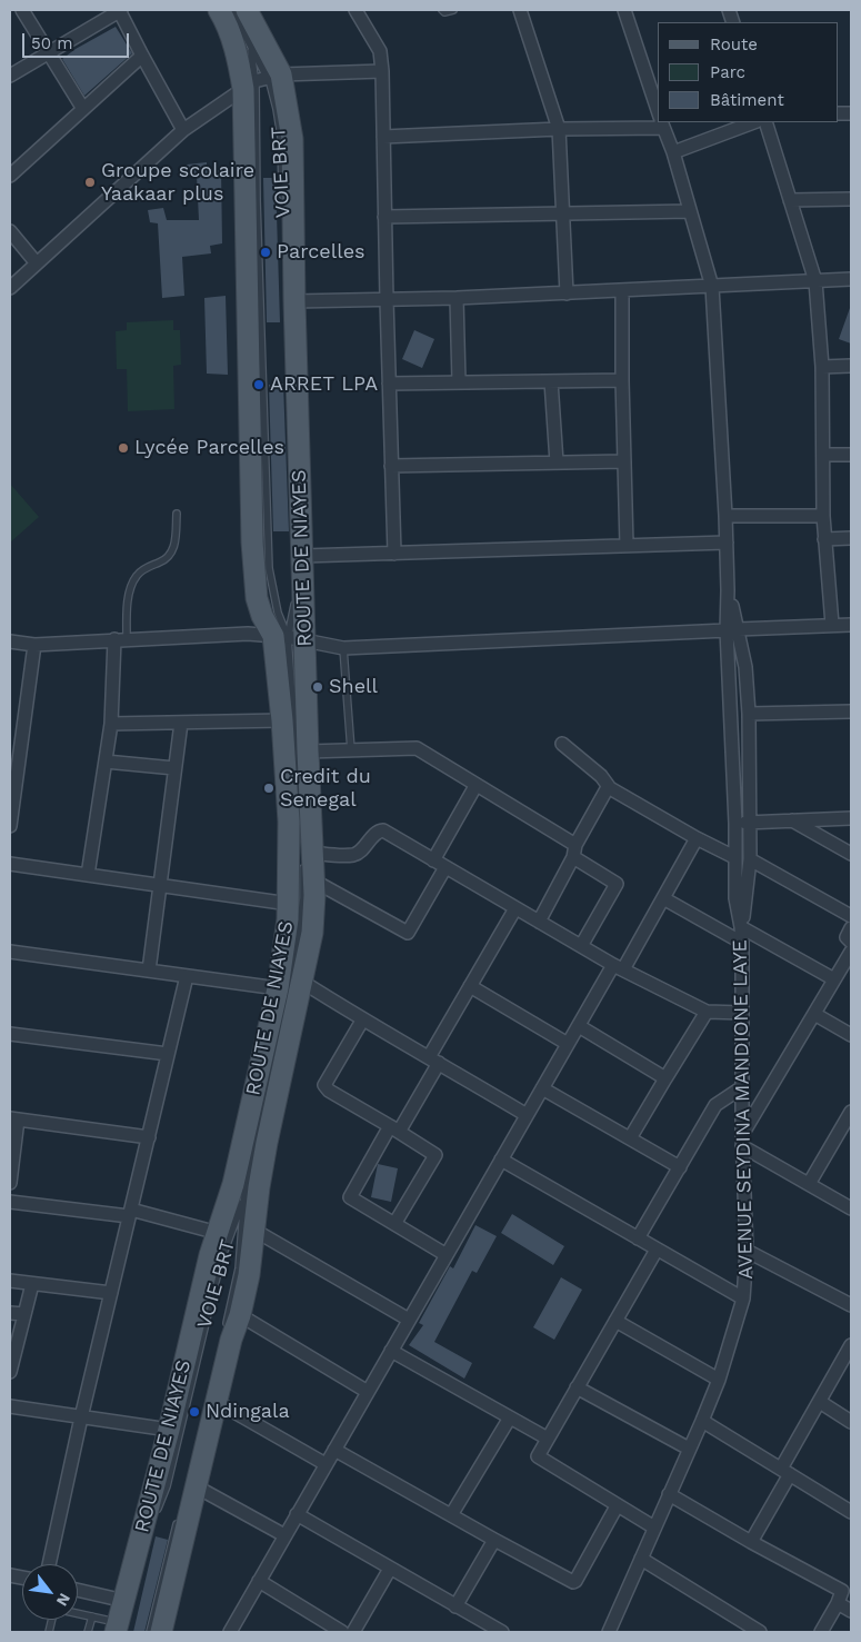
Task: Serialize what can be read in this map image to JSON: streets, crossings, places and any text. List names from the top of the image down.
{
  "streets": {
    "main road": ["ROUTE DE NIAYES"],
    "street": ["AVENUE SEYDINA MANDIONE LAYE"],
    "lane": ["VOIE BRT"]
  },
  "crossings": [
    ["VOIE BRT", "ROUTE DE NIAYES"]
  ],
  "places": [
    "Groupe scolaire Yaakaar plus",
    "Parcelles",
    "ARRET LPA",
    "Lycée Parcelles",
    "Shell",
    "Credit du Senegal",
    "Ndingala"
  ],
  "legend": ["Route", "Parc", "Bâtiment"],
  "scale_bar": "50 m",
  "north": "bottom right"
}
